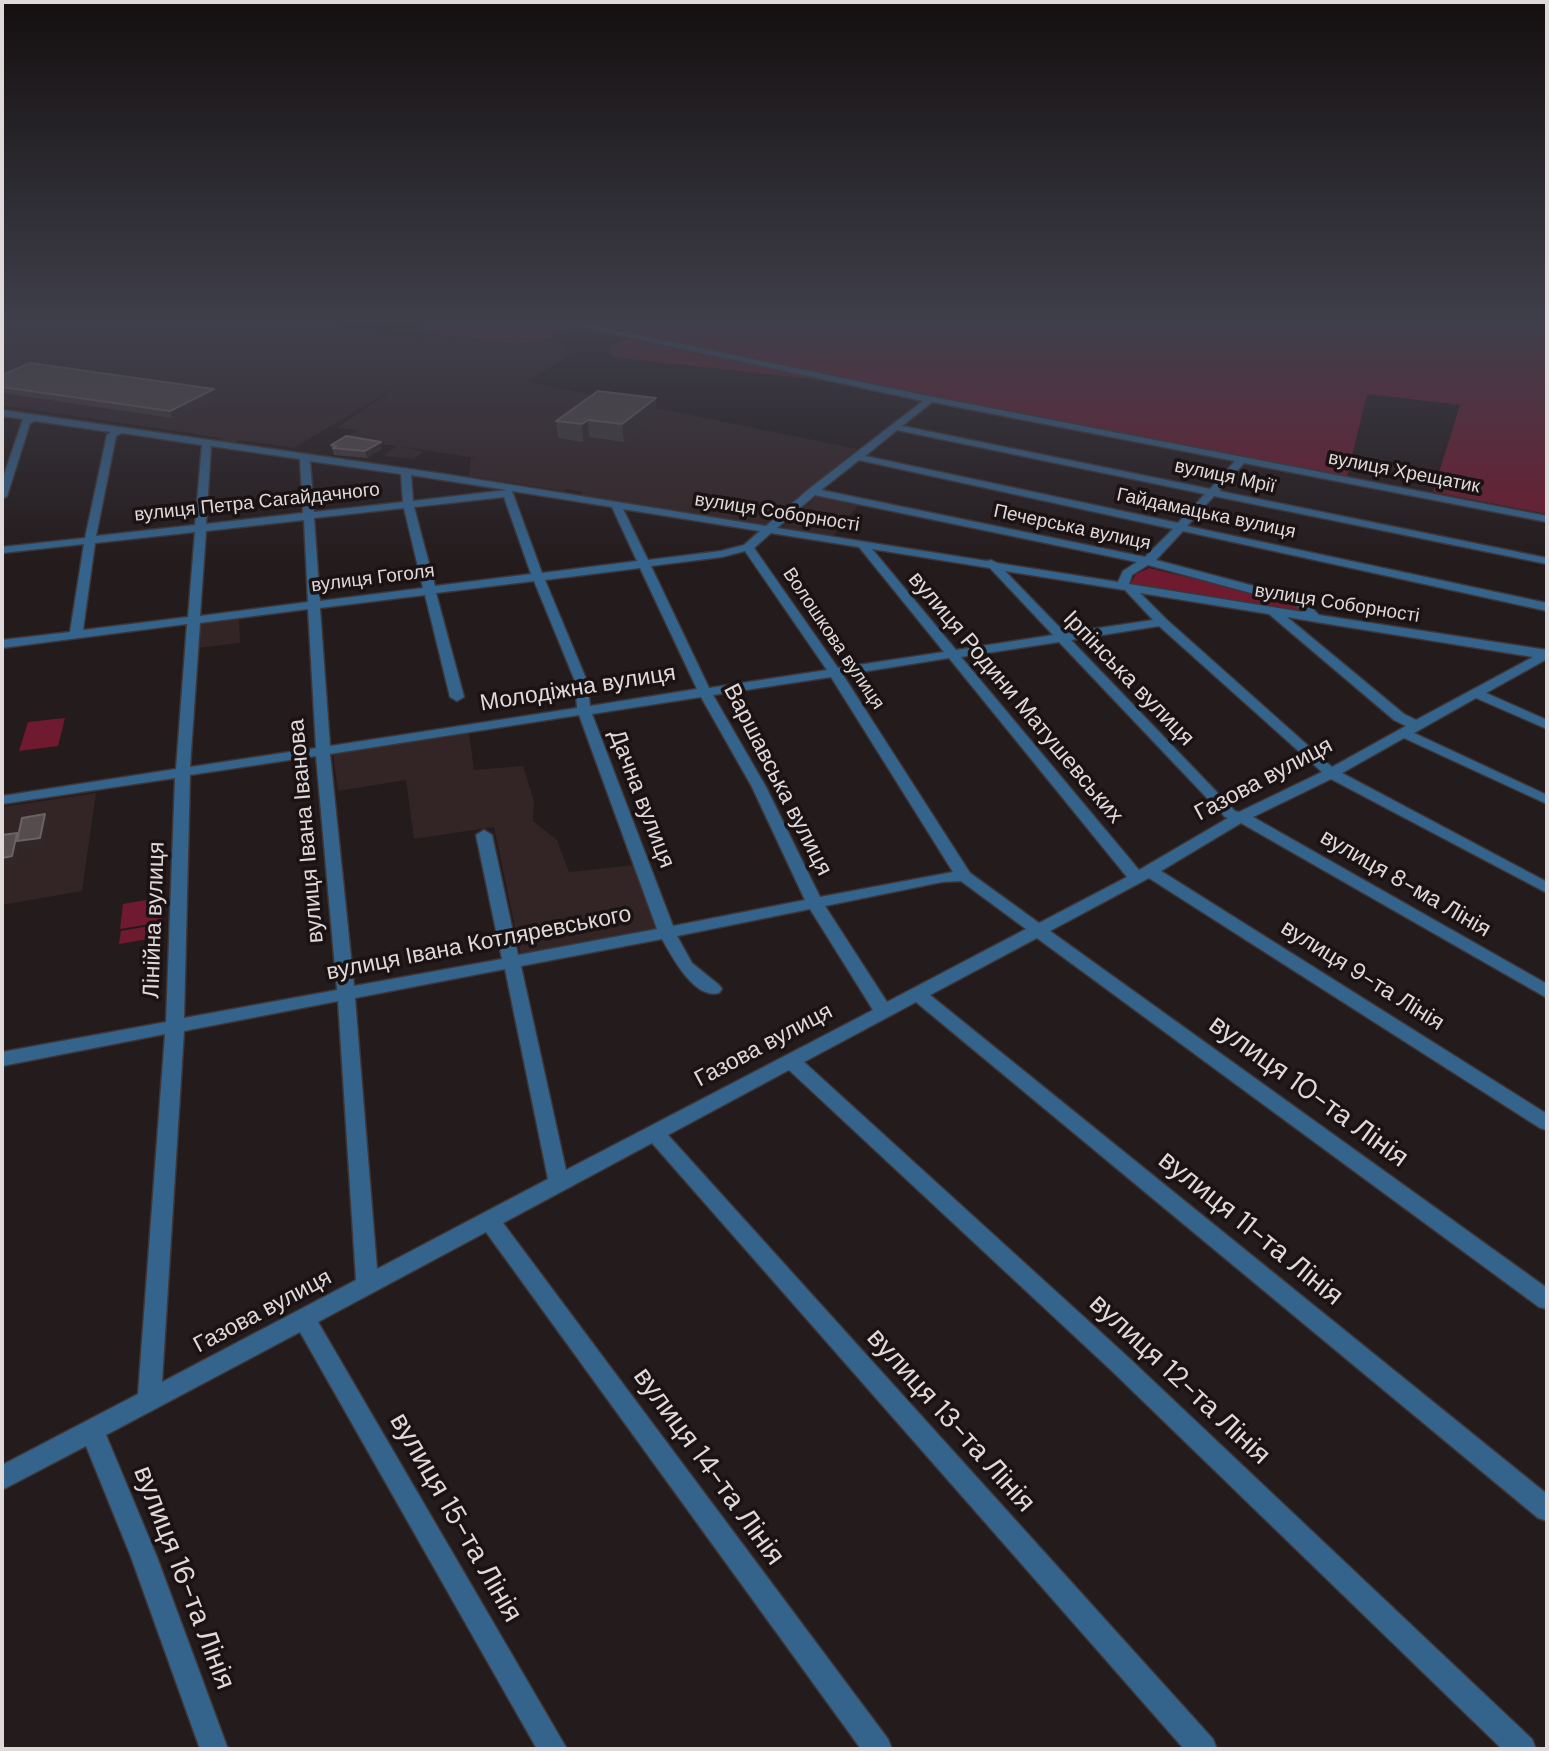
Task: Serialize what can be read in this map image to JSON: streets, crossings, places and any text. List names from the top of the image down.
{
  "streets": {
    "street": [
      "вулиця Хрещатик",
      "вулиця Мрії",
      "вулиця Петра Сагайдачного",
      "вулиця Соборності",
      "Гайдамацька вулиця",
      "Печерська вулиця",
      "вулиця Гоголя",
      "Волошкова вулиця",
      "Ірпінська вулиця",
      "Молодіжна вулиця",
      "вулиця Родини Матушевських",
      "Варшавська вулиця",
      "Газова вулиця",
      "Дачна вулиця",
      "вулиця Івана Іванова",
      "вулиця 8-ма Лінія",
      "Лінійна вулиця",
      "вулиця Івана Котляревського",
      "вулиця 9-та Лінія",
      "вулиця 10-та Лінія",
      "вулиця 11-та Лінія",
      "вулиця 12-та Лінія",
      "вулиця 13-та Лінія",
      "вулиця 14-та Лінія",
      "вулиця 15-та Лінія",
      "вулиця 16-та Лінія"
    ]
  },
  "crossings": [
    ["вулиця Петра Сагайдачного", "вулиця Соборності"],
    ["вулиця Петра Сагайдачного", "Дачна вулиця"],
    ["вулиця Петра Сагайдачного", "вулиця Івана Іванова"],
    ["вулиця Петра Сагайдачного", "Лінійна вулиця"],
    ["вулиця Соборності", "Печерська вулиця"],
    ["вулиця Соборності", "Ірпінська вулиця"],
    ["вулиця Соборності", "вулиця Родини Матушевських"],
    ["вулиця Соборності", "Варшавська вулиця"],
    ["вулиця Соборності", "Газова вулиця"],
    ["вулиця Соборності", "Дачна вулиця"],
    ["вулиця Соборності", "вулиця Івана Іванова"],
    ["вулиця Соборності", "Лінійна вулиця"],
    ["вулиця Гоголя", "Волошкова вулиця"],
    ["вулиця Гоголя", "Варшавська вулиця"],
    ["вулиця Гоголя", "Дачна вулиця"],
    ["вулиця Гоголя", "вулиця Івана Іванова"],
    ["вулиця Гоголя", "Лінійна вулиця"],
    ["Волошкова вулиця", "Молодіжна вулиця"],
    ["Волошкова вулиця", "Газова вулиця"],
    ["Волошкова вулиця", "вулиця Івана Котляревського"],
    ["Волошкова вулиця", "вулиця 10-та Лінія"],
    ["Ірпінська вулиця", "Молодіжна вулиця"],
    ["Ірпінська вулиця", "Газова вулиця"],
    ["Ірпінська вулиця", "вулиця 8-ма Лінія"],
    ["Молодіжна вулиця", "вулиця Родини Матушевських"],
    ["Молодіжна вулиця", "Варшавська вулиця"],
    ["Молодіжна вулиця", "Дачна вулиця"],
    ["Молодіжна вулиця", "вулиця Івана Іванова"],
    ["Молодіжна вулиця", "Лінійна вулиця"],
    ["вулиця Родини Матушевських", "Газова вулиця"],
    ["вулиця Родини Матушевських", "вулиця 9-та Лінія"],
    ["Варшавська вулиця", "Газова вулиця"],
    ["Варшавська вулиця", "вулиця Івана Котляревського"],
    ["Газова вулиця", "вулиця Івана Іванова"],
    ["Газова вулиця", "вулиця 8-ма Лінія"],
    ["Газова вулиця", "Лінійна вулиця"],
    ["Газова вулиця", "вулиця 9-та Лінія"],
    ["Газова вулиця", "вулиця 10-та Лінія"],
    ["Газова вулиця", "вулиця 11-та Лінія"],
    ["Газова вулиця", "вулиця 12-та Лінія"],
    ["Газова вулиця", "вулиця 13-та Лінія"],
    ["Газова вулиця", "вулиця 14-та Лінія"],
    ["Газова вулиця", "вулиця 15-та Лінія"],
    ["Газова вулиця", "вулиця 16-та Лінія"],
    ["Дачна вулиця", "вулиця Івана Котляревського"],
    ["вулиця Івана Іванова", "вулиця Івана Котляревського"],
    ["Лінійна вулиця", "вулиця Івана Котляревського"]
  ]
}
